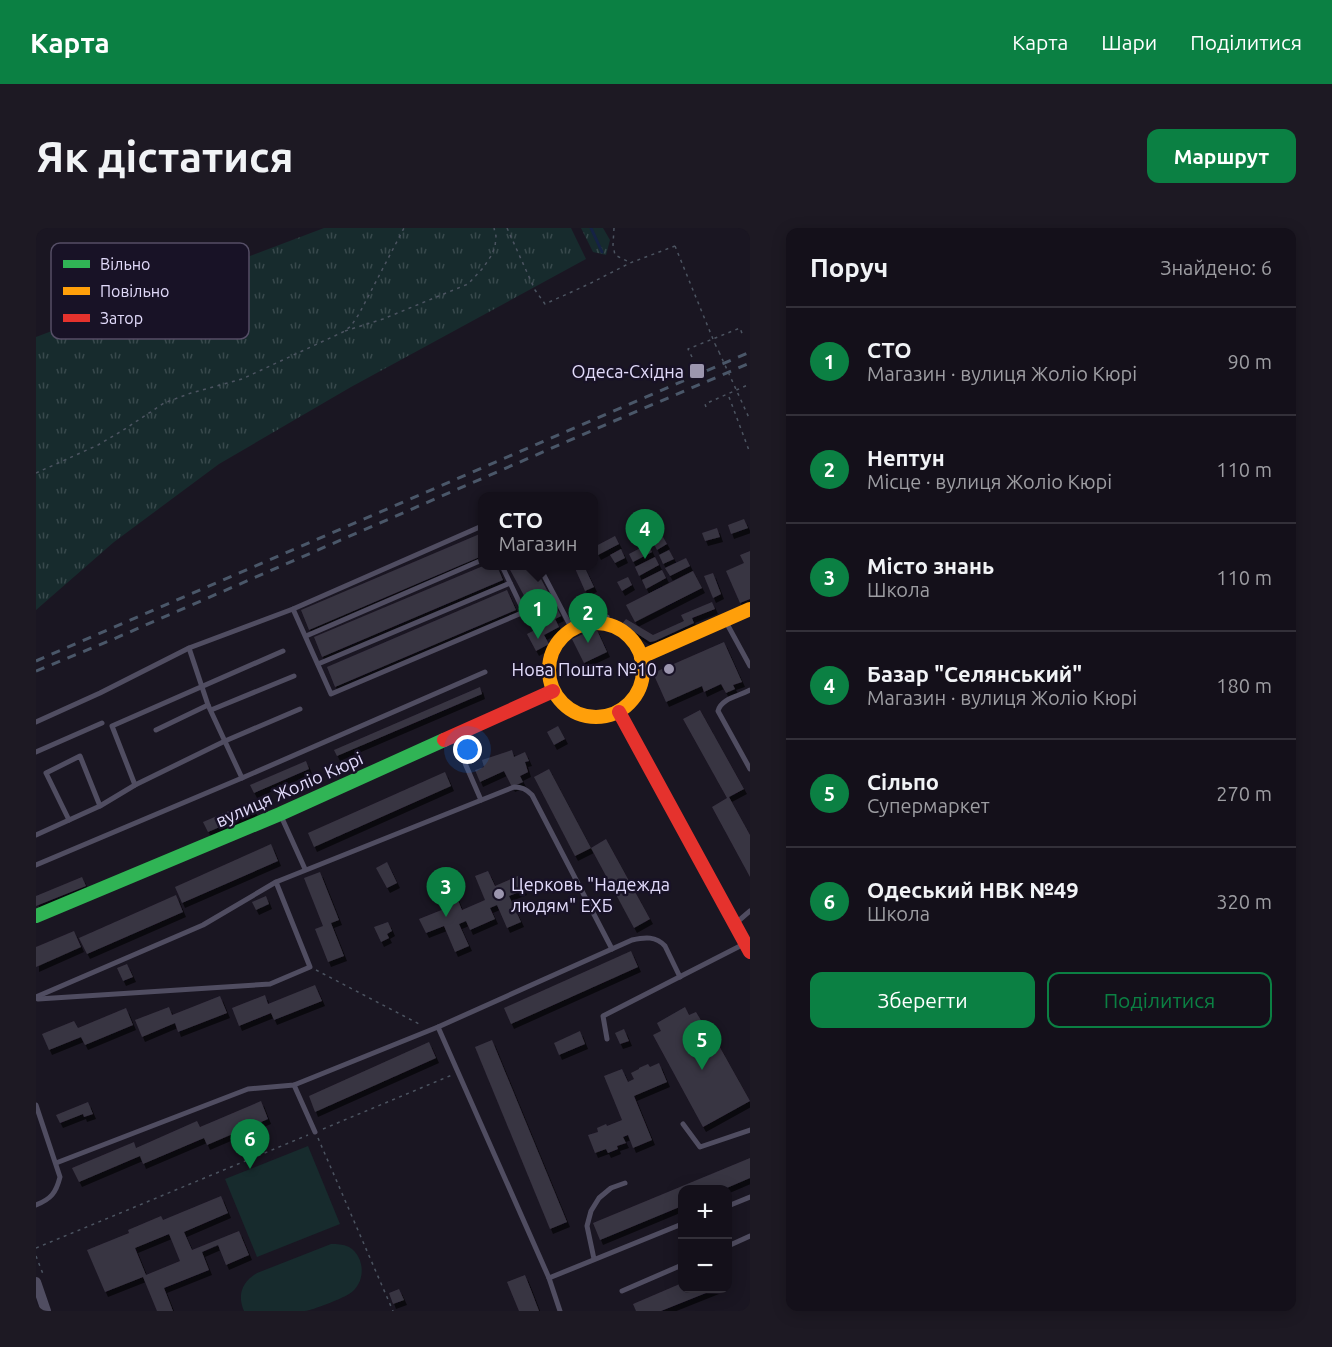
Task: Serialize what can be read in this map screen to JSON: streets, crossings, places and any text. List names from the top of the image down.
{
  "streets": {
    "street": ["вулиця Жоліо Кюрі"]
  },
  "places": {
    "transit": ["Одеса-Східна"],
    "other": ["Нова Пошта №10", "Церковь \"Надежда людям\" ЕХБ"]
  },
  "legend": ["Вільно", "Повільно", "Затор"],
  "page": {
    "header": "Карта",
    "nav": ["Карта", "Шари", "Поділитися"],
    "buttons": [
      "Маршрут",
      ["Зберегти", "Поділитися"]
    ],
    "title": "Як дістатися",
    "heading": ["Поруч", "Знайдено: 6"],
    "list": [
      {
        "mark": "1",
        "name": "СТО",
        "note": "Магазин · вулиця Жоліо Кюрі",
        "value": "90 m"
      },
      {
        "mark": "2",
        "name": "Нептун",
        "note": "Місце · вулиця Жоліо Кюрі",
        "value": "110 m"
      },
      {
        "mark": "3",
        "name": "Місто знань",
        "note": "Школа",
        "value": "110 m"
      },
      {
        "mark": "4",
        "name": "Базар \"Селянський\"",
        "note": "Магазин · вулиця Жоліо Кюрі",
        "value": "180 m"
      },
      {
        "mark": "5",
        "name": "Сільпо",
        "note": "Супермаркет",
        "value": "270 m"
      },
      {
        "mark": "6",
        "name": "Одеський НВК №49",
        "note": "Школа",
        "value": "320 m"
      }
    ],
    "popup": ["СТО", "Магазин"],
    "pins": [
      "4",
      "1",
      "2",
      "3",
      "5",
      "6"
    ],
    "map_buttons": ["+", "−"]
  }
}
